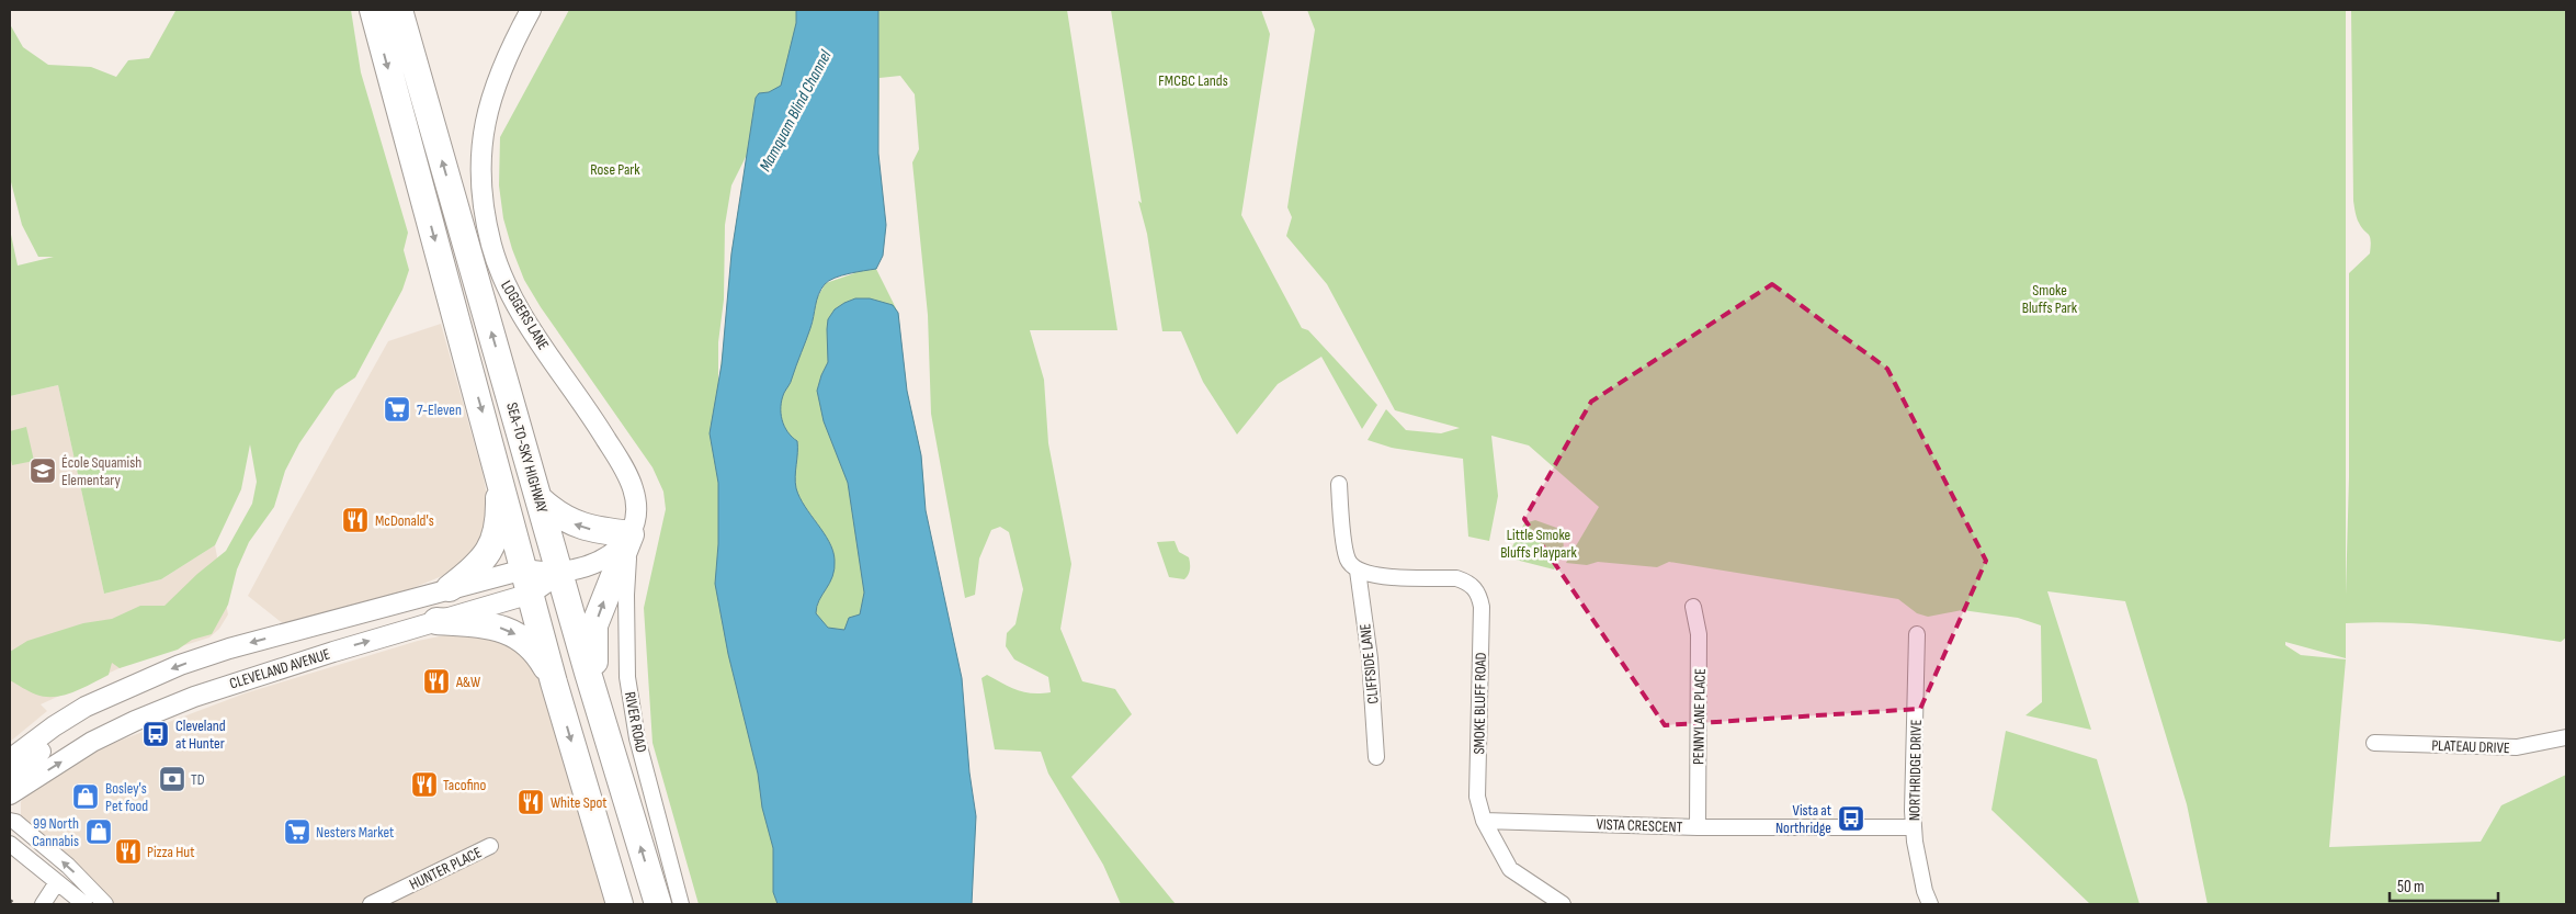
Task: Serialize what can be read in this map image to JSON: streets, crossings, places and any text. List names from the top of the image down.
{
  "streets": {
    "highway": ["SEA-TO-SKY HIGHWAY"],
    "street": [
      "LOGGERS LANE",
      "CLIFFSIDE LANE",
      "CLEVELAND AVENUE",
      "SMOKE BLUFF ROAD",
      "PENNYLANE PLACE",
      "RIVER ROAD",
      "PLATEAU DRIVE",
      "NORTHRIDGE DRIVE",
      "VISTA CRESCENT",
      "HUNTER PLACE"
    ]
  },
  "crossings": [
    ["LOGGERS LANE", "CLEVELAND AVENUE"],
    ["LOGGERS LANE", "RIVER ROAD"],
    ["SEA-TO-SKY HIGHWAY", "CLEVELAND AVENUE"],
    ["CLIFFSIDE LANE", "SMOKE BLUFF ROAD"],
    ["CLEVELAND AVENUE", "RIVER ROAD"],
    ["SMOKE BLUFF ROAD", "VISTA CRESCENT"],
    ["PENNYLANE PLACE", "VISTA CRESCENT"],
    ["NORTHRIDGE DRIVE", "VISTA CRESCENT"]
  ],
  "water": ["Mamquam Blind Channel"],
  "parks": [
    "FMCBC Lands",
    "Rose Park",
    "Smoke Bluffs Park",
    "Little Smoke Bluffs Playpark"
  ],
  "places": {
    "supermarket": ["7-Eleven", "Nesters Market"],
    "school or university": ["École Squamish Elementary"],
    "restaurant": [
      "McDonald's",
      "A&W",
      "Tacofino",
      "White Spot",
      "Pizza Hut"
    ],
    "bus stop": ["Cleveland at Hunter", "Vista at Northridge"],
    "bank": ["TD"],
    "shop": ["Bosley's Pet food", "99 North Cannabis"]
  },
  "scale_bar": "50 m"
}
